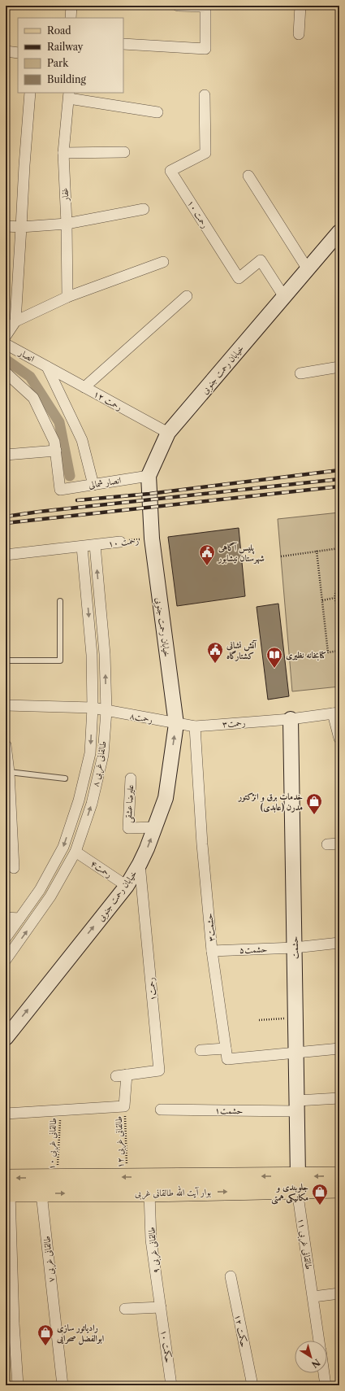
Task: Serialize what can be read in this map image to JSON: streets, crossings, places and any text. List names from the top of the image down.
{
  "streets": {
    "main road": ["بوار آیت الله طالقانی غربی"],
    "street": [
      "غفار",
      "رحمت ۱۰",
      "انصار",
      "خیابان رحمت جنوبی",
      "رحمت ۱۲",
      "انصار شمالی",
      "رحمت۸",
      "رحمت۳",
      "طالقانی غربی ۸",
      "علیرضا عشقی",
      "رحمت۴",
      "حشمت۳",
      "حشمت",
      "حشمت۵",
      "رحمت۱",
      "حشمت۱",
      "طالقانی غربی ۱۱",
      "طالقانی غربی ۹",
      "طالقانی غربی ۷",
      "حکمت ۱۲",
      "حکمت ۱۰"
    ],
    "path": ["طالقانی غربی ۱۲", "طالقانی غربی ۱۰"]
  },
  "crossings": [
    ["رحمت ۱۰", "خیابان رحمت جنوبی"],
    ["رحمت ۱۰", "طالقانی غربی ۸"],
    ["انصار", "رحمت ۱۲"],
    ["خیابان رحمت جنوبی", "رحمت ۱۲"],
    ["خیابان رحمت جنوبی", "انصار شمالی"],
    ["خیابان رحمت جنوبی", "رحمت۸"],
    ["خیابان رحمت جنوبی", "رحمت۳"],
    ["خیابان رحمت جنوبی", "علیرضا عشقی"],
    ["خیابان رحمت جنوبی", "رحمت۴"],
    ["خیابان رحمت جنوبی", "رحمت۱"],
    ["رحمت۸", "رحمت۳"],
    ["رحمت۸", "طالقانی غربی ۸"],
    ["رحمت۳", "حشمت۳"],
    ["رحمت۳", "حشمت"],
    ["طالقانی غربی ۸", "رحمت۴"],
    ["حشمت۳", "حشمت"],
    ["حشمت۳", "حشمت۵"],
    ["حشمت", "حشمت۵"],
    ["حشمت", "حشمت۱"],
    ["حشمت", "بوار آیت الله طالقانی غربی"],
    ["حشمت", "طالقانی غربی ۱۱"],
    ["رحمت۱", "طالقانی غربی ۱۲"],
    ["طالقانی غربی ۱۲", "بوار آیت الله طالقانی غربی"],
    ["طالقانی غربی ۱۰", "بوار آیت الله طالقانی غربی"],
    ["بوار آیت الله طالقانی غربی", "طالقانی غربی ۱۱"],
    ["بوار آیت الله طالقانی غربی", "طالقانی غربی ۹"],
    ["بوار آیت الله طالقانی غربی", "طالقانی غربی ۷"],
    ["طالقانی غربی ۹", "حکمت ۱۰"]
  ],
  "one_way": ["خیابان رحمت جنوبی"],
  "places": {
    "public building": ["پلیس آگاهی شهرستان نیشابور", "آتش نشانی کشتارگاه"],
    "library": ["کتابخانه نظیری"],
    "shop": ["خدمات برق و انژکتور مدرن (عابدی)", "جلوبندی و مکانیکی همتی", "رادیاتور سازی ابوالفضل صحرایی"]
  },
  "legend": [
    "Road",
    "Railway",
    "Park",
    "Building"
  ],
  "north": "bottom right"
}
